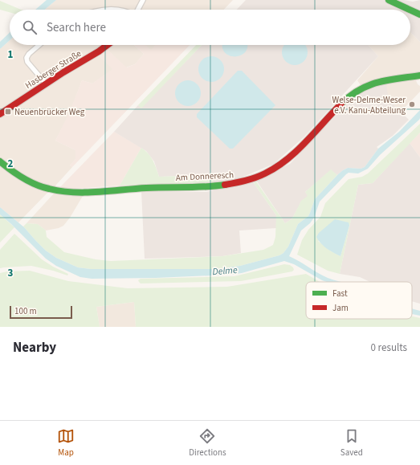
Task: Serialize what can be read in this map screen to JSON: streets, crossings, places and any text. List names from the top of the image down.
{
  "streets": {
    "street": ["Hasberger Straße", "Am Donneresch"]
  },
  "water": ["Delme"],
  "places": {
    "other": ["Welse-Delme-Weser e.V. Kanu-Abteilung"],
    "transit": ["Neuenbrücker Weg"]
  },
  "legend": ["Fast", "Jam"],
  "scale_bar": "100 m",
  "page": {
    "search": "Search here",
    "scale": "100 m",
    "heading": ["Nearby", "0 results"],
    "nav": ["Map", "Directions", "Saved"]
  },
  "grid": {
    "rows": ["1", "2", "3"]
  }
}
